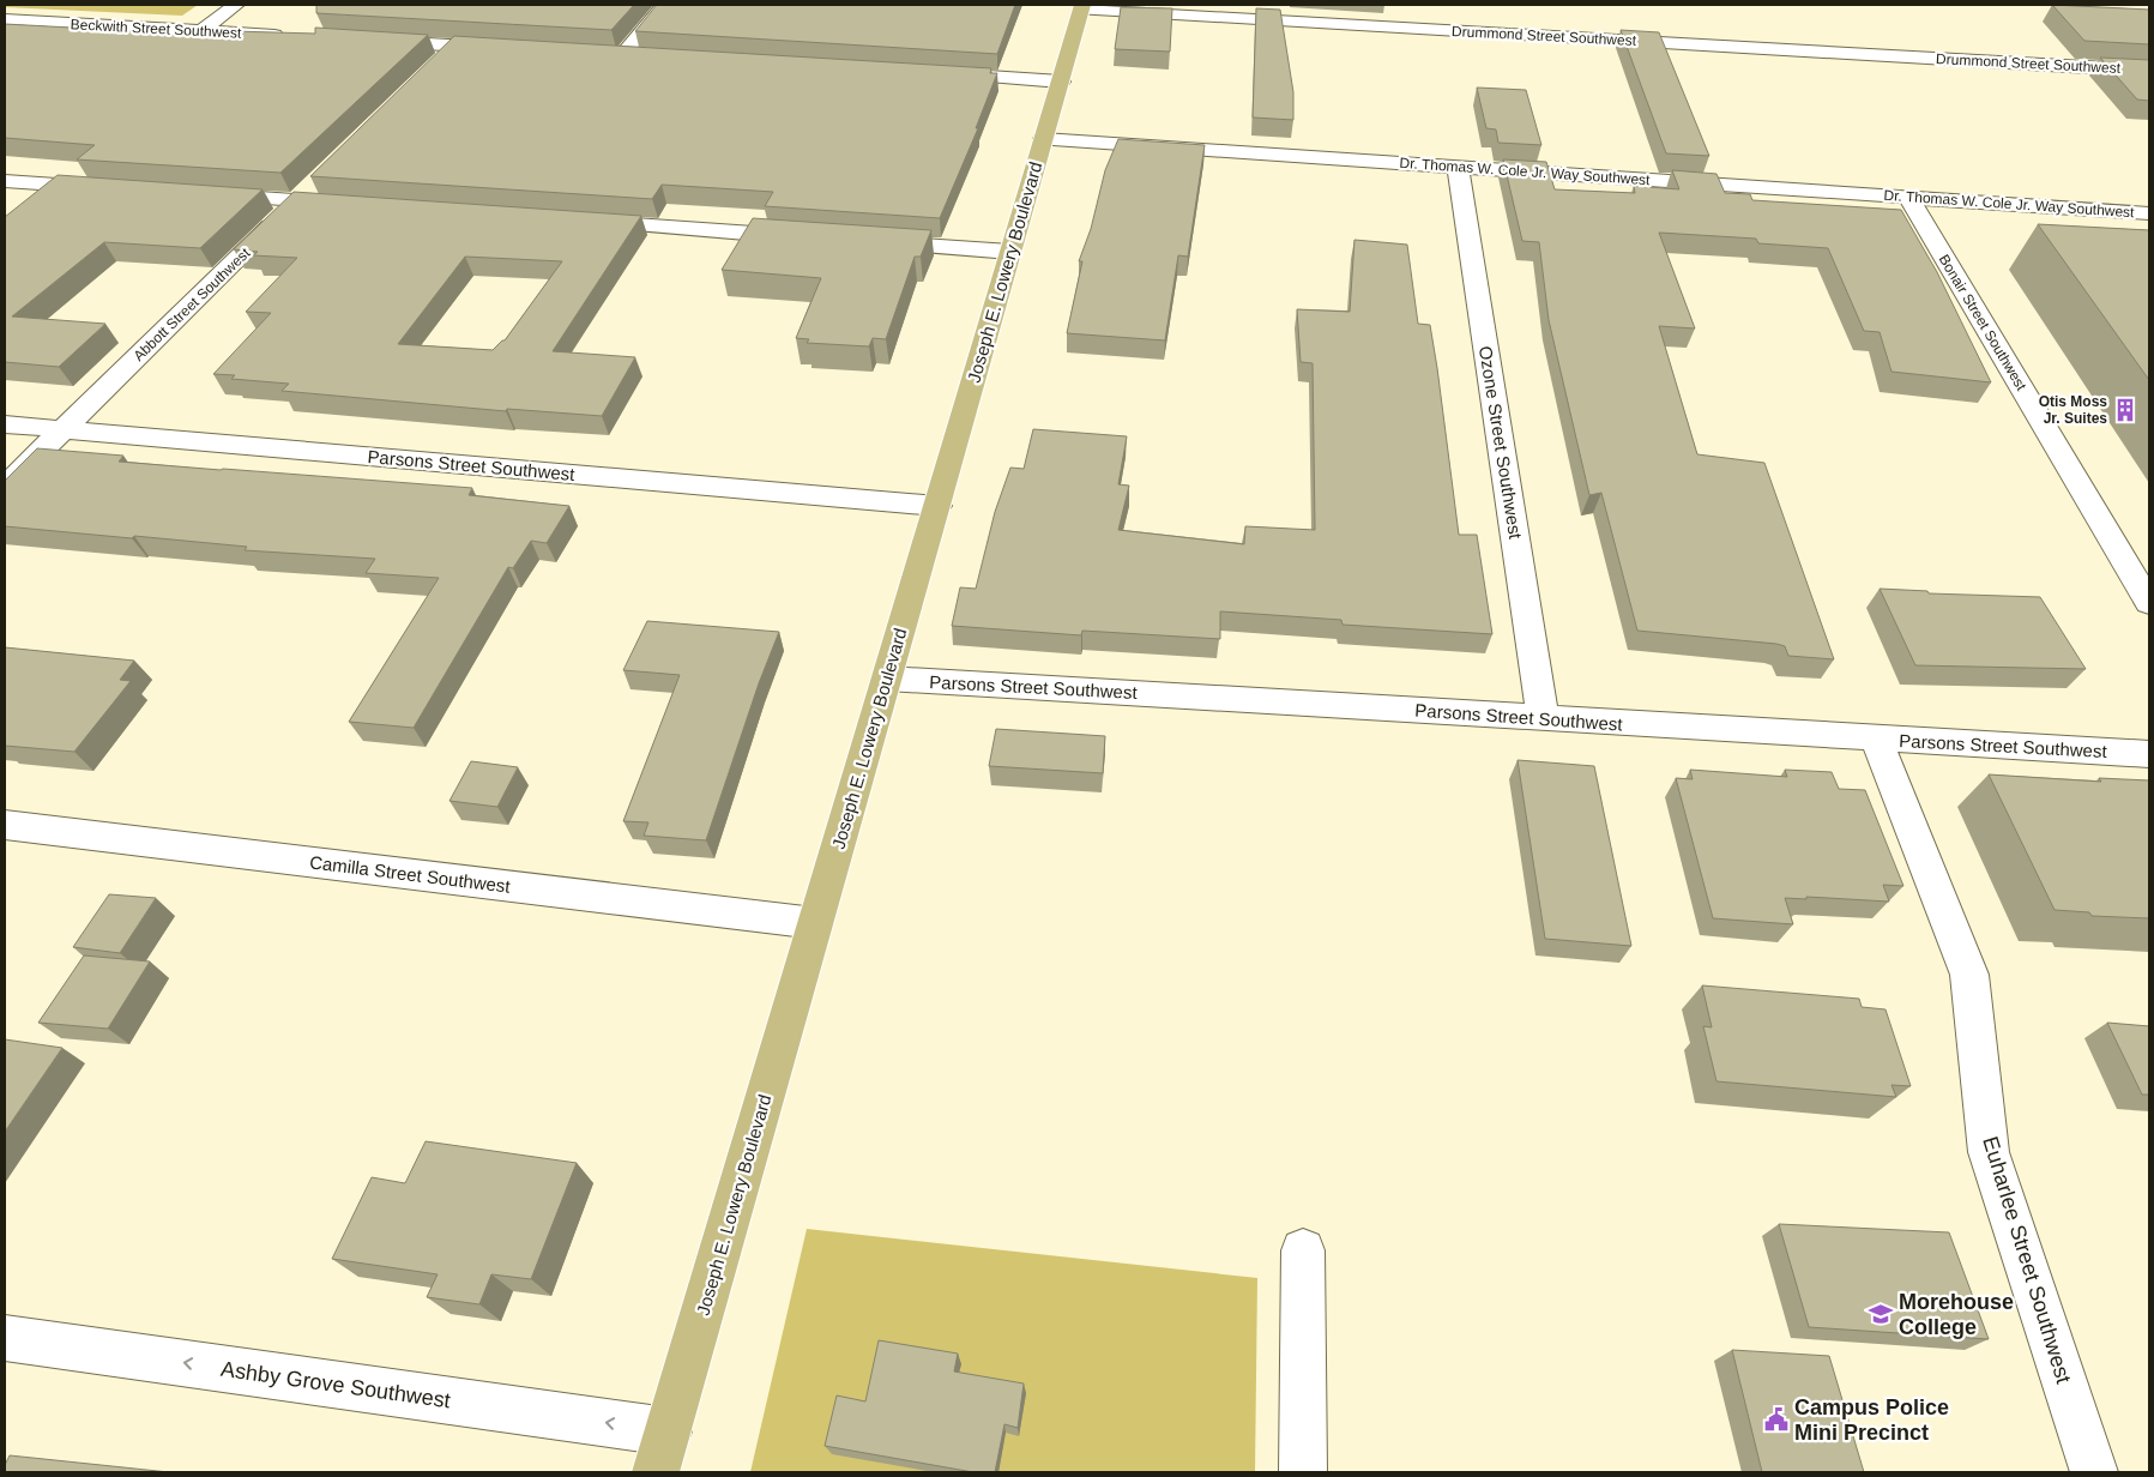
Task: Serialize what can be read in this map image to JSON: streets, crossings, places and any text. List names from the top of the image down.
{
  "streets": {
    "main road": ["Joseph E. Lowery Boulevard"],
    "street": [
      "Beckwith Street Southwest",
      "Drummond Street Southwest",
      "Dr. Thomas W. Cole Jr. Way Southwest",
      "Abbott Street Southwest",
      "Bonair Street Southwest",
      "Ozone Street Southwest",
      "Parsons Street Southwest",
      "Camilla Street Southwest",
      "Euharlee Street Southwest",
      "Ashby Grove Southwest"
    ]
  },
  "crossings": [
    ["Drummond Street Southwest", "Joseph E. Lowery Boulevard"],
    ["Dr. Thomas W. Cole Jr. Way Southwest", "Joseph E. Lowery Boulevard"],
    ["Dr. Thomas W. Cole Jr. Way Southwest", "Bonair Street Southwest"],
    ["Dr. Thomas W. Cole Jr. Way Southwest", "Ozone Street Southwest"],
    ["Joseph E. Lowery Boulevard", "Parsons Street Southwest"],
    ["Joseph E. Lowery Boulevard", "Camilla Street Southwest"],
    ["Joseph E. Lowery Boulevard", "Ashby Grove Southwest"],
    ["Abbott Street Southwest", "Parsons Street Southwest"],
    ["Ozone Street Southwest", "Parsons Street Southwest"],
    ["Parsons Street Southwest", "Euharlee Street Southwest"]
  ],
  "one_way": ["Ashby Grove Southwest"],
  "places": {
    "building": ["Otis Moss Jr. Suites"],
    "school or university": ["Morehouse College"],
    "public building": ["Campus Police Mini Precinct"]
  }
}
